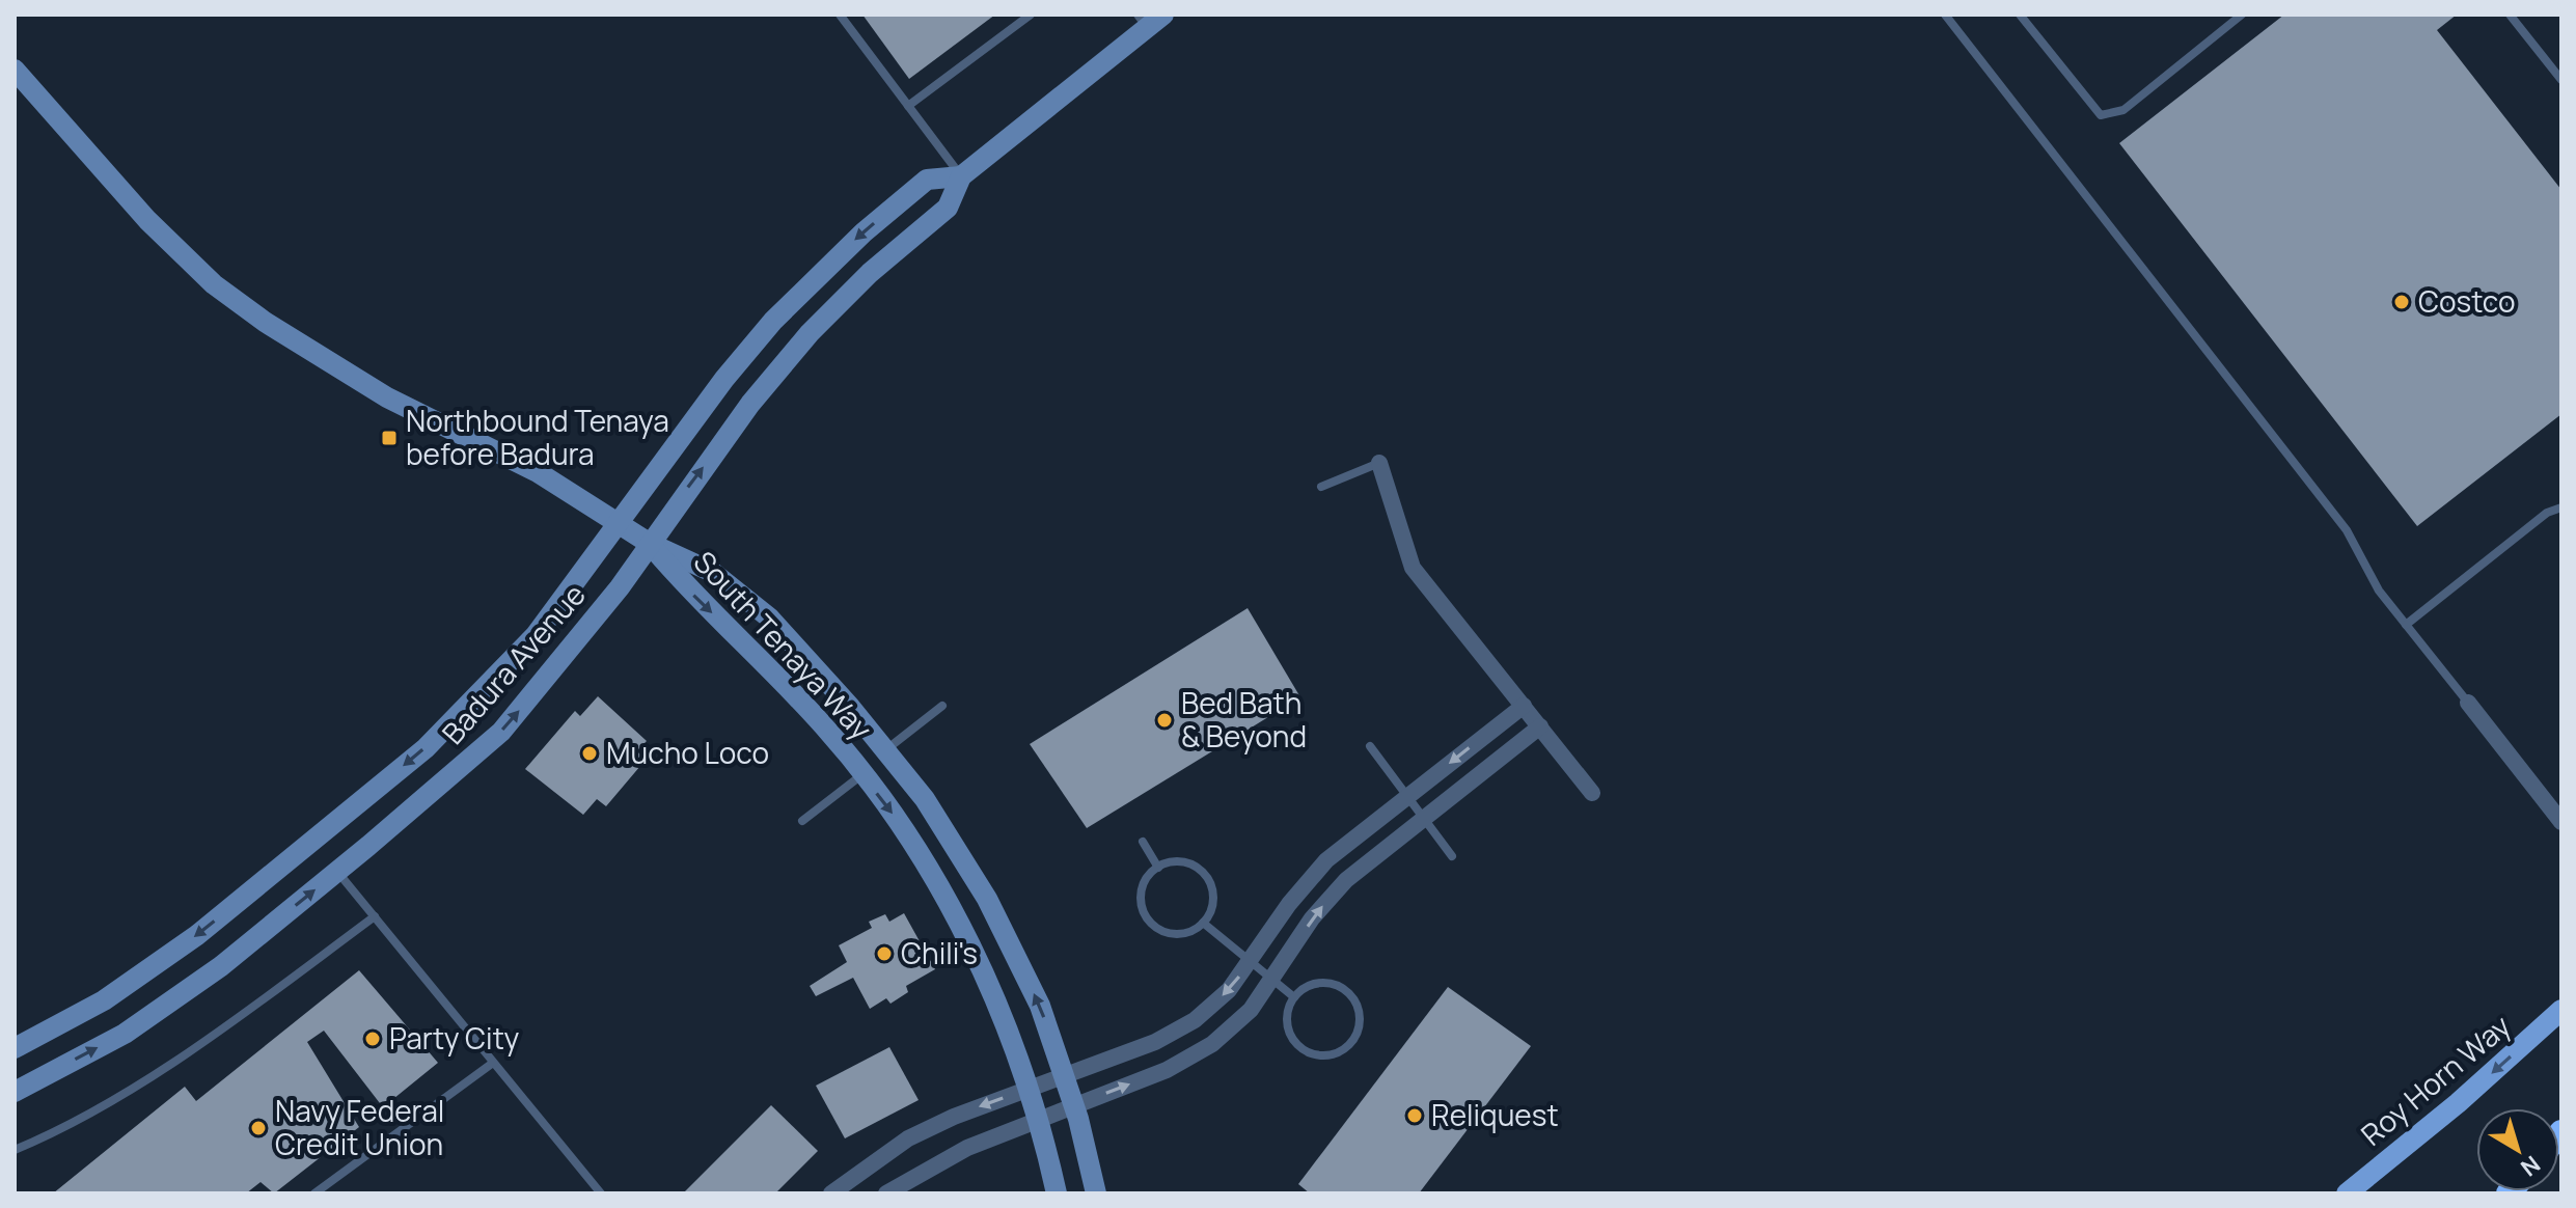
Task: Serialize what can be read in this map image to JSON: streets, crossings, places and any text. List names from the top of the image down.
{
  "streets": {
    "main road": ["South Tenaya Way", "Badura Avenue", "Roy Horn Way"]
  },
  "crossings": [
    ["South Tenaya Way", "Badura Avenue"]
  ],
  "one_way": ["Roy Horn Way"],
  "places": {
    "other": [
      "Costco",
      "Bed Bath & Beyond",
      "Mucho Loco",
      "Chili's",
      "Party City",
      "Reliquest",
      "Navy Federal Credit Union"
    ],
    "transit": ["Northbound Tenaya before Badura"]
  },
  "north": "bottom right"
}
